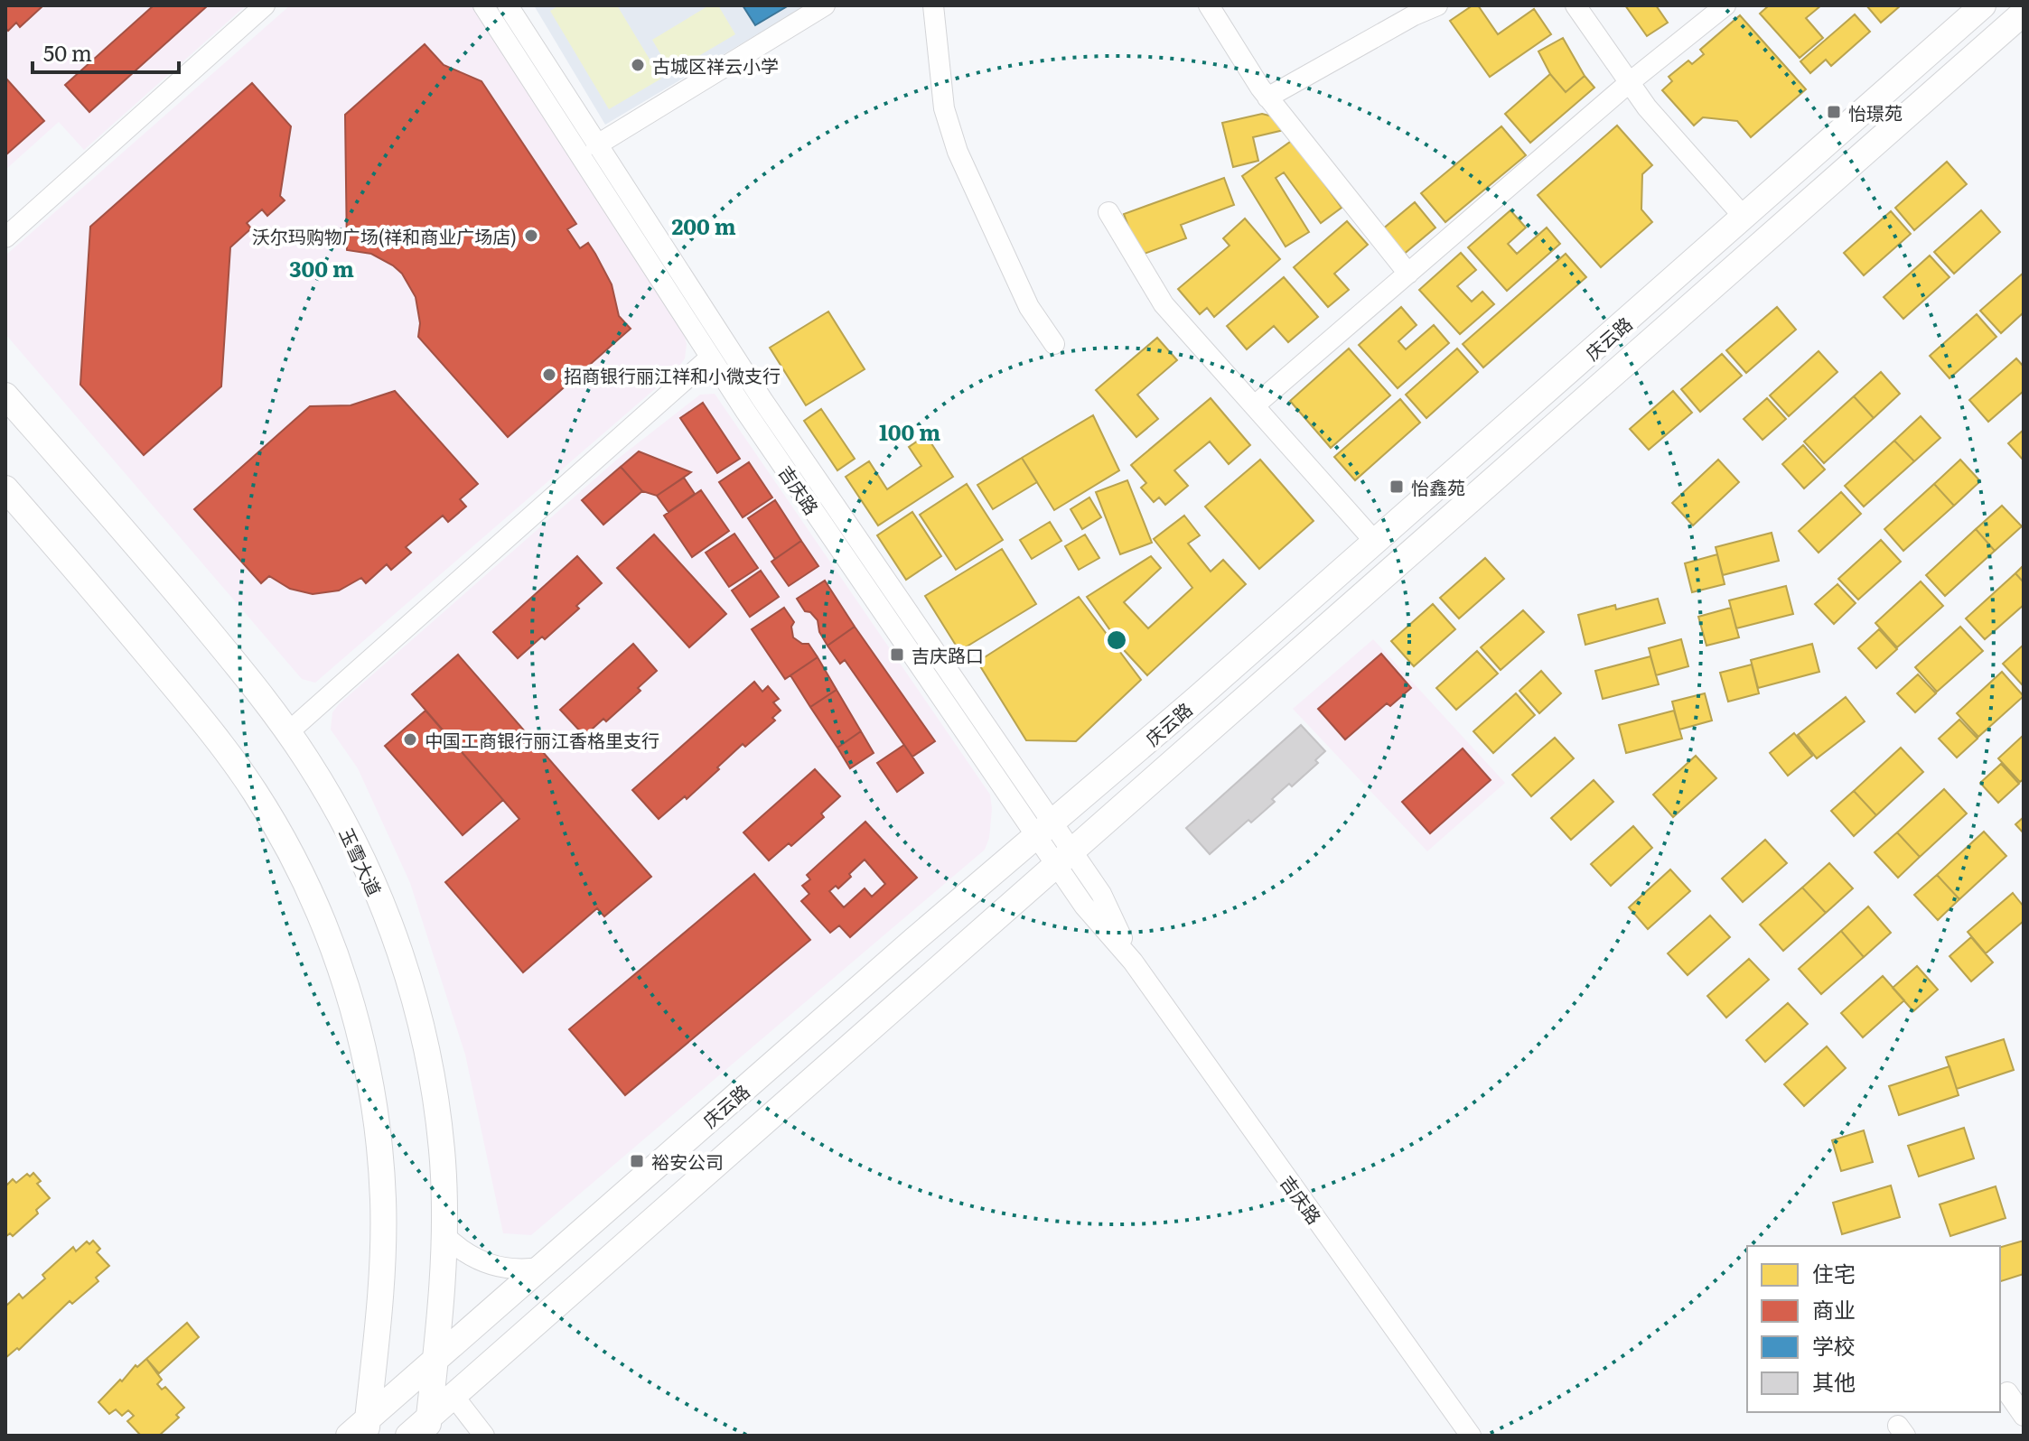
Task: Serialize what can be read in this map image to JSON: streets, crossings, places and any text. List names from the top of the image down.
{
  "streets": {
    "main road": ["庆云路", "玉雪大道"],
    "street": ["吉庆路"]
  },
  "crossings": [
    ["庆云路", "吉庆路"],
    ["庆云路", "玉雪大道"]
  ],
  "places": {
    "other": [
      "古城区祥云小学",
      "沃尔玛购物广场(祥和商业广场店)",
      "招商银行丽江祥和小微支行",
      "中国工商银行丽江香格里支行"
    ],
    "transit": [
      "怡璟苑",
      "怡鑫苑",
      "吉庆路口",
      "裕安公司"
    ]
  },
  "legend": [
    "住宅",
    "商业",
    "学校",
    "其他"
  ],
  "scale_bar": "50 m",
  "rings": ["200 m", "300 m", "100 m"]
}
